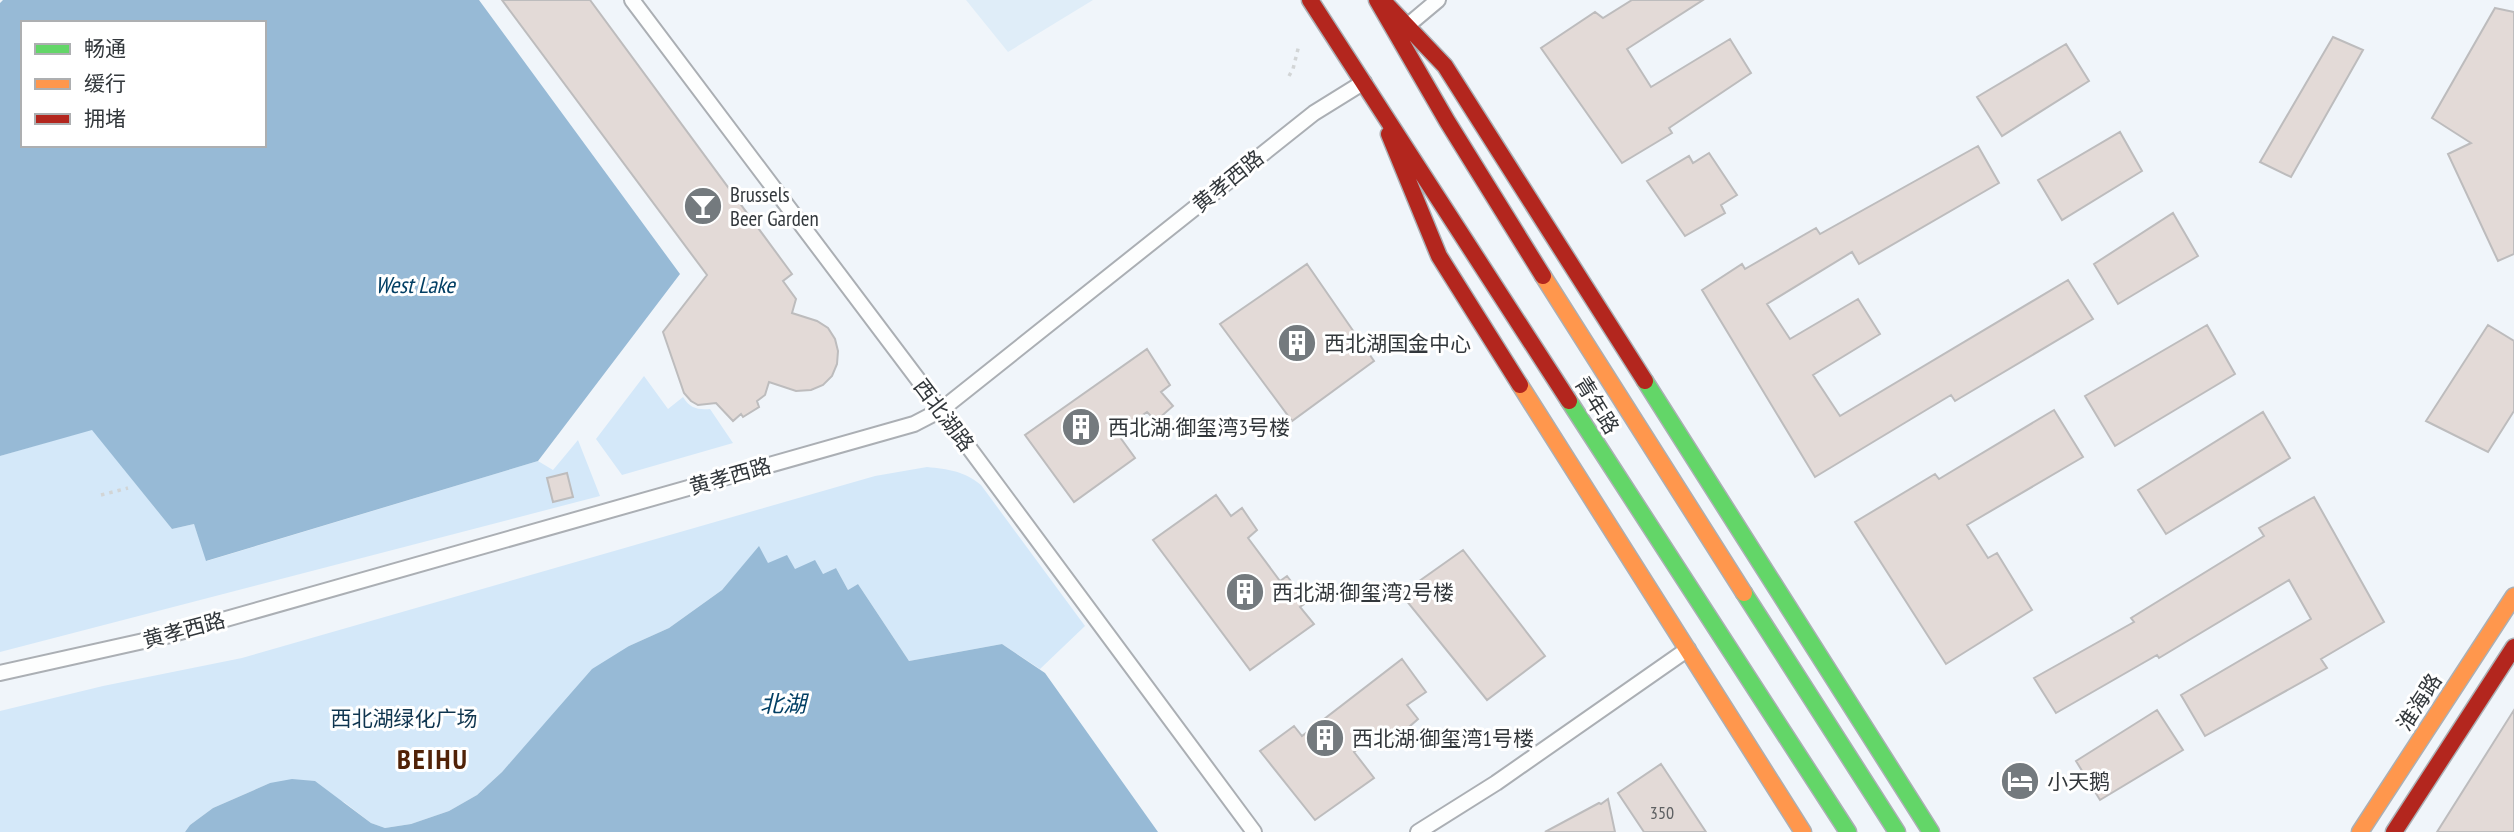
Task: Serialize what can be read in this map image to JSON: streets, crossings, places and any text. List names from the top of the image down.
{
  "streets": {
    "main road": ["青年路", "淮海路"],
    "street": ["黄孝西路", "西北湖路"]
  },
  "crossings": [
    ["黄孝西路", "青年路"],
    ["黄孝西路", "西北湖路"]
  ],
  "districts": ["BEIHU"],
  "water": ["West Lake", "北湖"],
  "parks": ["西北湖绿化广场"],
  "places": {
    "bar": ["Brussels Beer Garden"],
    "building": [
      "西北湖国金中心",
      "西北湖·御玺湾3号楼",
      "西北湖·御玺湾2号楼",
      "西北湖·御玺湾1号楼"
    ],
    "hotel": ["小天鹅"]
  },
  "house_numbers": ["350"],
  "legend": ["畅通", "缓行", "拥堵"]
}
